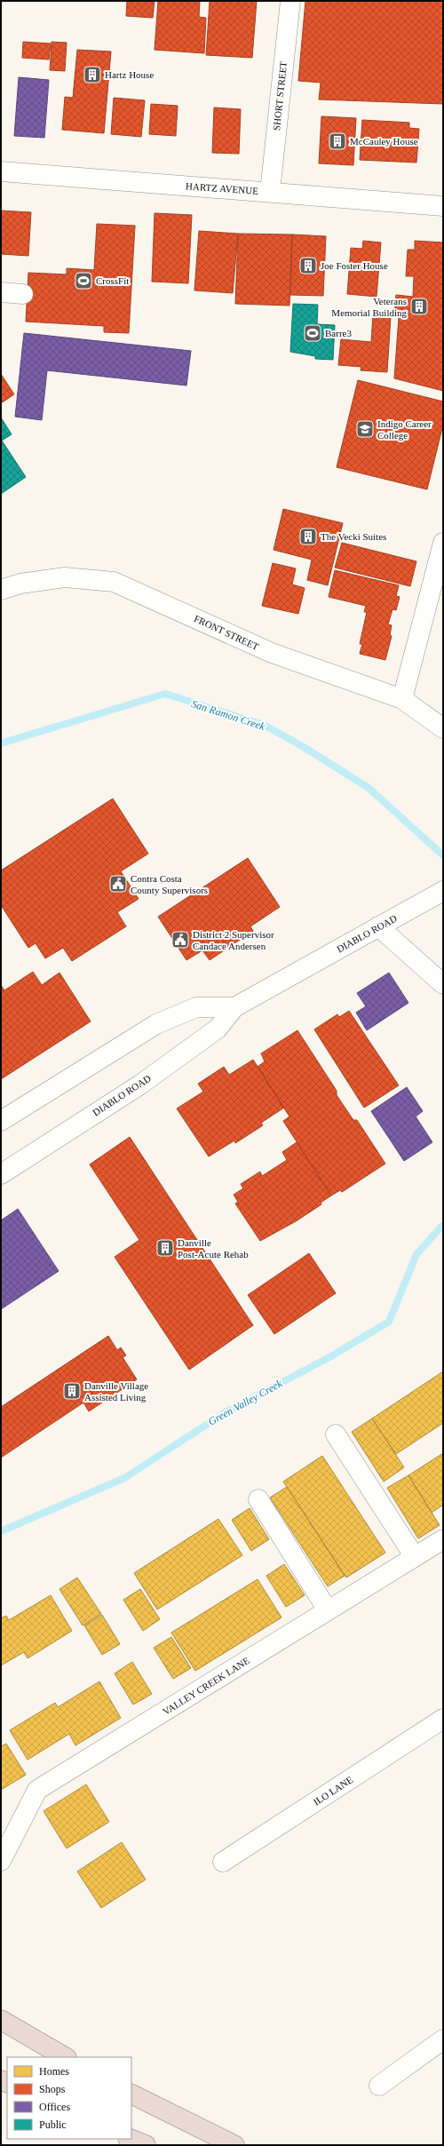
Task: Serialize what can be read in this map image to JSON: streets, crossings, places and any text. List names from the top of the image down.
{
  "streets": {
    "street": [
      "SHORT STREET",
      "HARTZ AVENUE",
      "FRONT STREET",
      "DIABLO ROAD",
      "VALLEY CREEK LANE",
      "ILO LANE"
    ]
  },
  "crossings": [
    ["SHORT STREET", "HARTZ AVENUE"]
  ],
  "water": ["San Ramon Creek", "Green Valley Creek"],
  "places": {
    "building": [
      "Hartz House",
      "McCauley House",
      "Joe Foster House",
      "Veterans Memorial Building",
      "The Vecki Suites",
      "Danville Post-Acute Rehab",
      "Danville Village Assisted Living"
    ],
    "sports": ["CrossFit", "Barre3"],
    "school or university": ["Indigo Career College"],
    "public building": ["Contra Costa County Supervisors", "District 2 Supervisor Candace Andersen"]
  },
  "legend": [
    "Homes",
    "Shops",
    "Offices",
    "Public"
  ]
}
